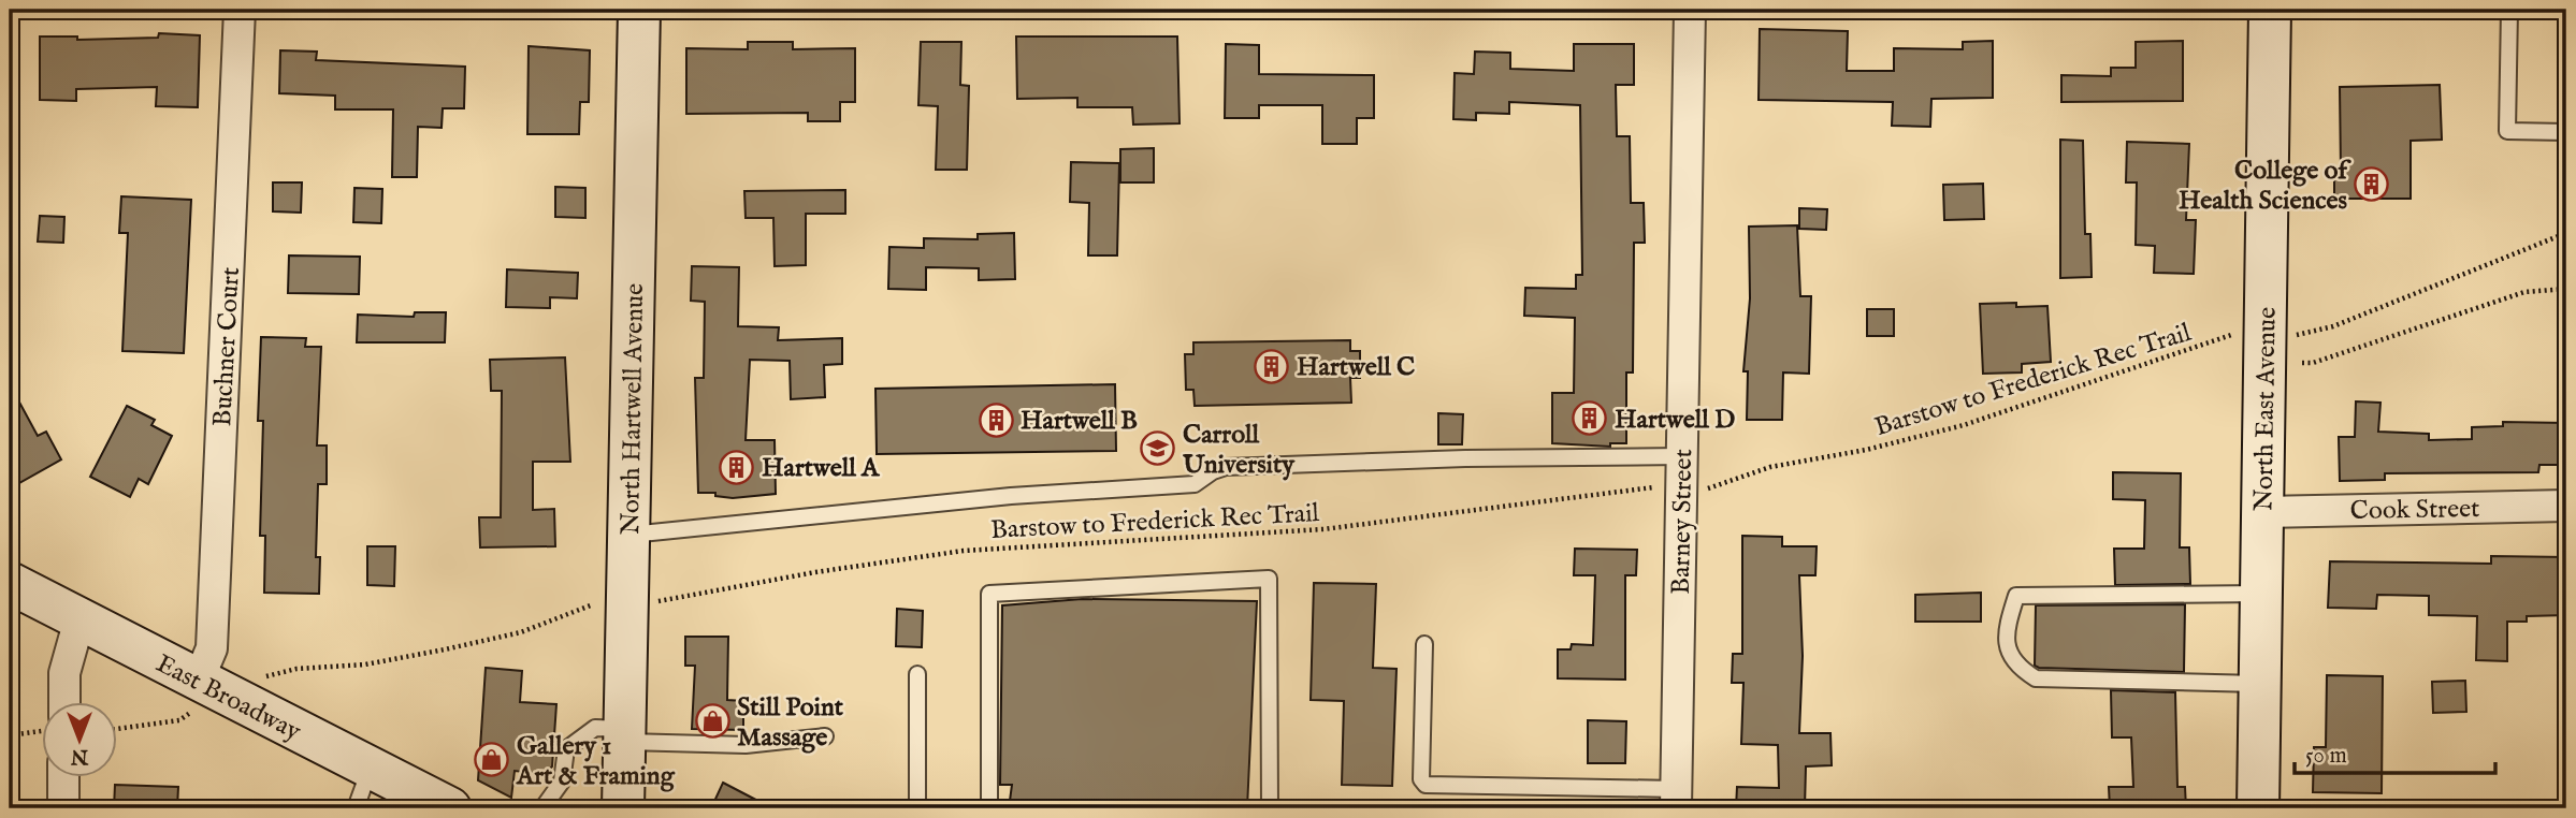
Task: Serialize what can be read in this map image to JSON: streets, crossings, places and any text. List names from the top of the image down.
{
  "streets": {
    "main road": ["North Hartwell Avenue", "North East Avenue", "East Broadway"],
    "street": ["Buchner Court", "Cook Street", "Barney Street"],
    "path": ["Barstow to Frederick Rec Trail"]
  },
  "crossings": [
    ["Buchner Court", "East Broadway"],
    ["North East Avenue", "Cook Street"]
  ],
  "places": {
    "building": [
      "College of Health Sciences",
      "Hartwell C",
      "Hartwell D",
      "Hartwell B",
      "Hartwell A"
    ],
    "school or university": ["Carroll University"],
    "shop": ["Still Point Massage", "Gallery 1 Art & Framing"]
  },
  "scale_bar": "50 m",
  "north": "bottom"
}
